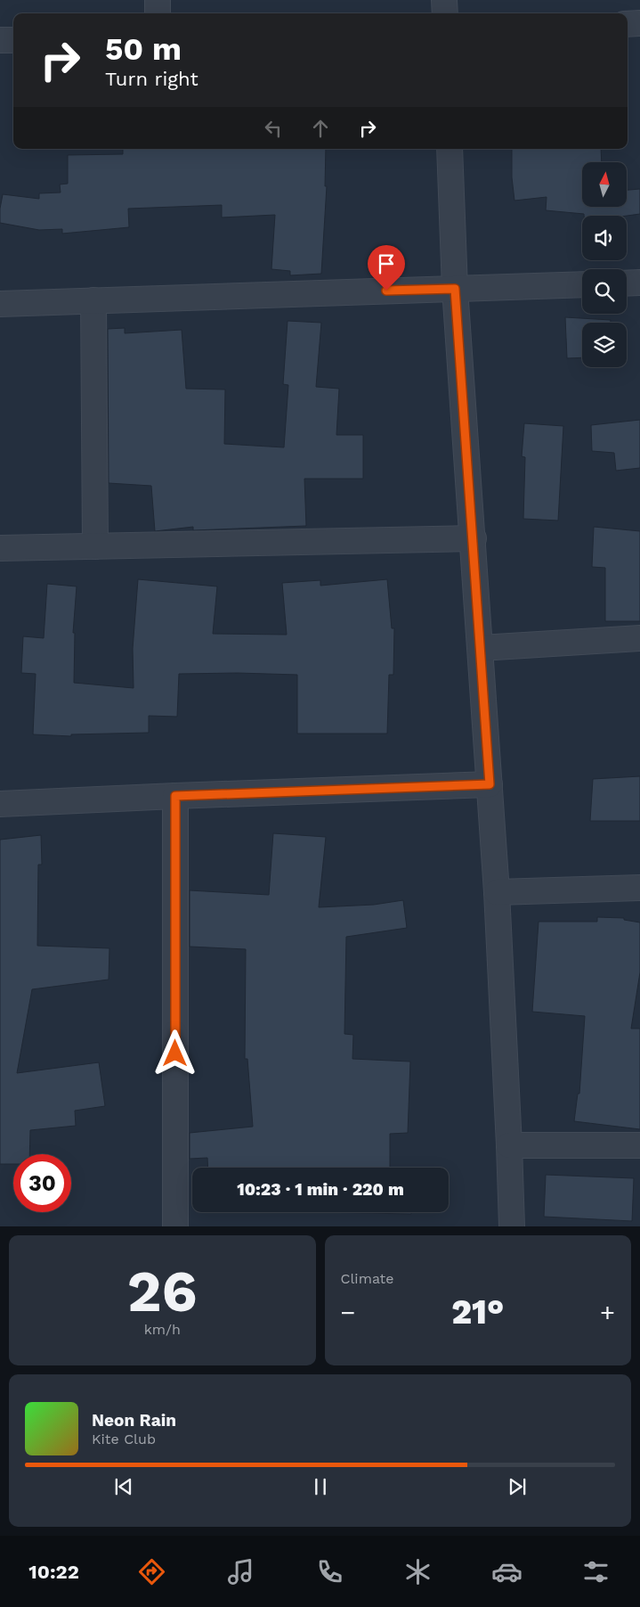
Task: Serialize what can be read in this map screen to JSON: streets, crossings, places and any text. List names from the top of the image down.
{
  "north": "top",
  "page": {
    "turn": ["50 m", "Turn right"],
    "limit": "30",
    "trip": "10:23 · 1 min · 220 m",
    "tile": [
      ["26", "km/h"],
      "Climate"
    ],
    "heat": ["−", "21°", "+"],
    "song": ["Neon Rain", "Kite Club"],
    "tabs": "10:22"
  }
}
